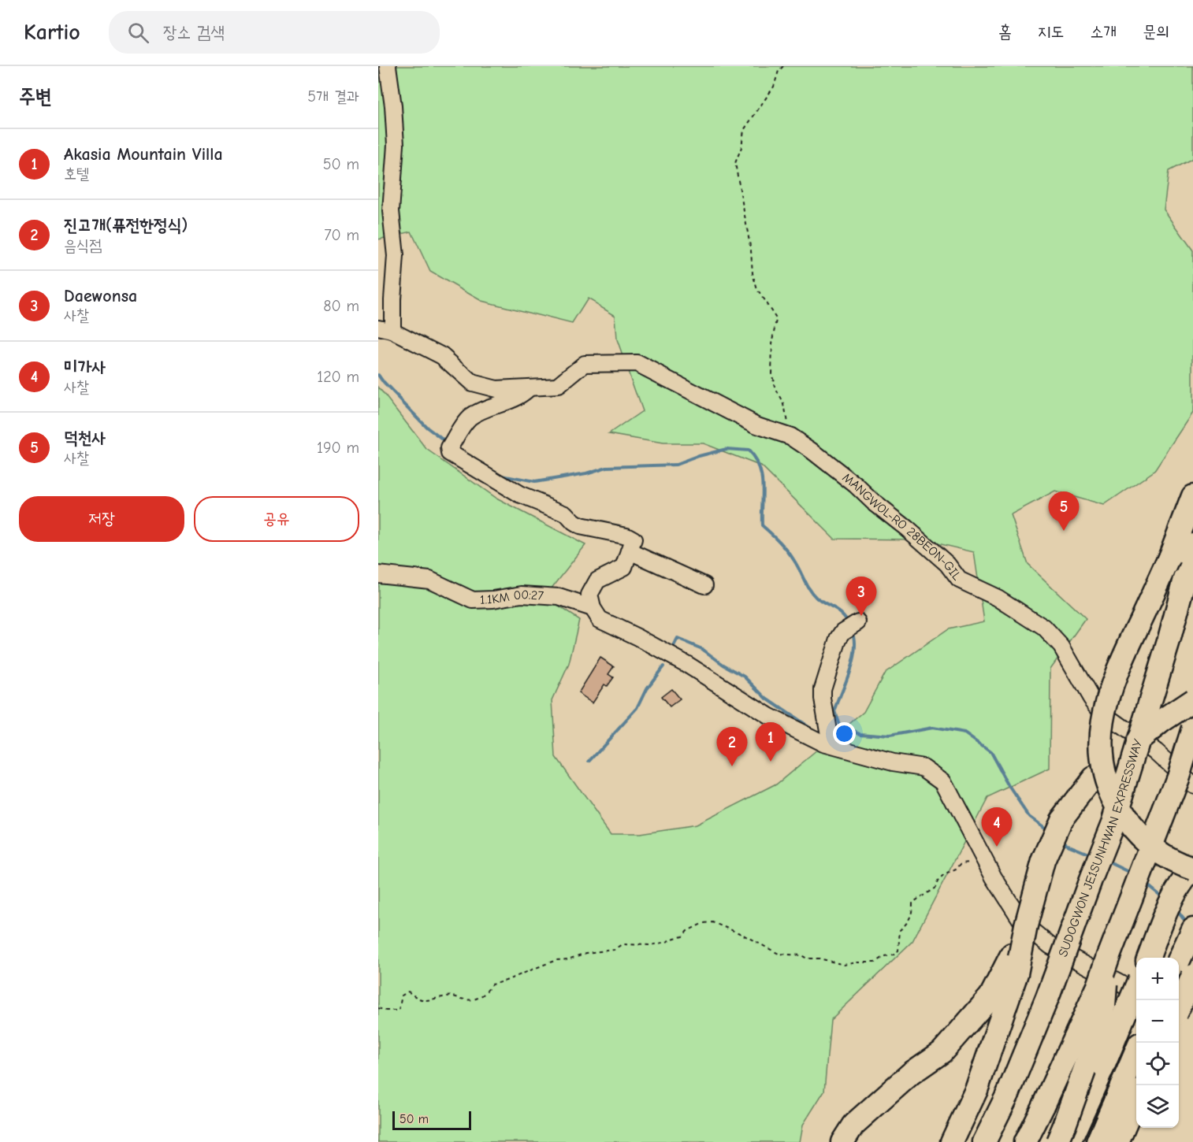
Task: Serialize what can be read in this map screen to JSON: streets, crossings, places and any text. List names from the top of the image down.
{
  "streets": {
    "highway": ["SUDOGWON JE1SUNHWAN EXPRESSWAY"],
    "street": ["MANGWOL-RO 28BEON-GIL", "1.1KM 00:27"]
  },
  "scale_bar": "50 m",
  "page": {
    "header": "Kartio",
    "search": "장소 검색",
    "nav": [
      "홈",
      "지도",
      "소개",
      "문의"
    ],
    "heading": ["주변", "5개 결과"],
    "list": [
      {
        "mark": "1",
        "name": "Akasia Mountain Villa",
        "note": "호텔",
        "value": "50 m"
      },
      {
        "mark": "2",
        "name": "진고개(퓨전한정식)",
        "note": "음식점",
        "value": "70 m"
      },
      {
        "mark": "3",
        "name": "Daewonsa",
        "note": "사찰",
        "value": "80 m"
      },
      {
        "mark": "4",
        "name": "미가사",
        "note": "사찰",
        "value": "120 m"
      },
      {
        "mark": "5",
        "name": "덕천사",
        "note": "사찰",
        "value": "190 m"
      }
    ],
    "buttons": ["저장", "공유"],
    "pins": [
      "5",
      "3",
      "1",
      "2",
      "4"
    ],
    "map_buttons": ["+", "−"],
    "scale": "50 m"
  }
}
